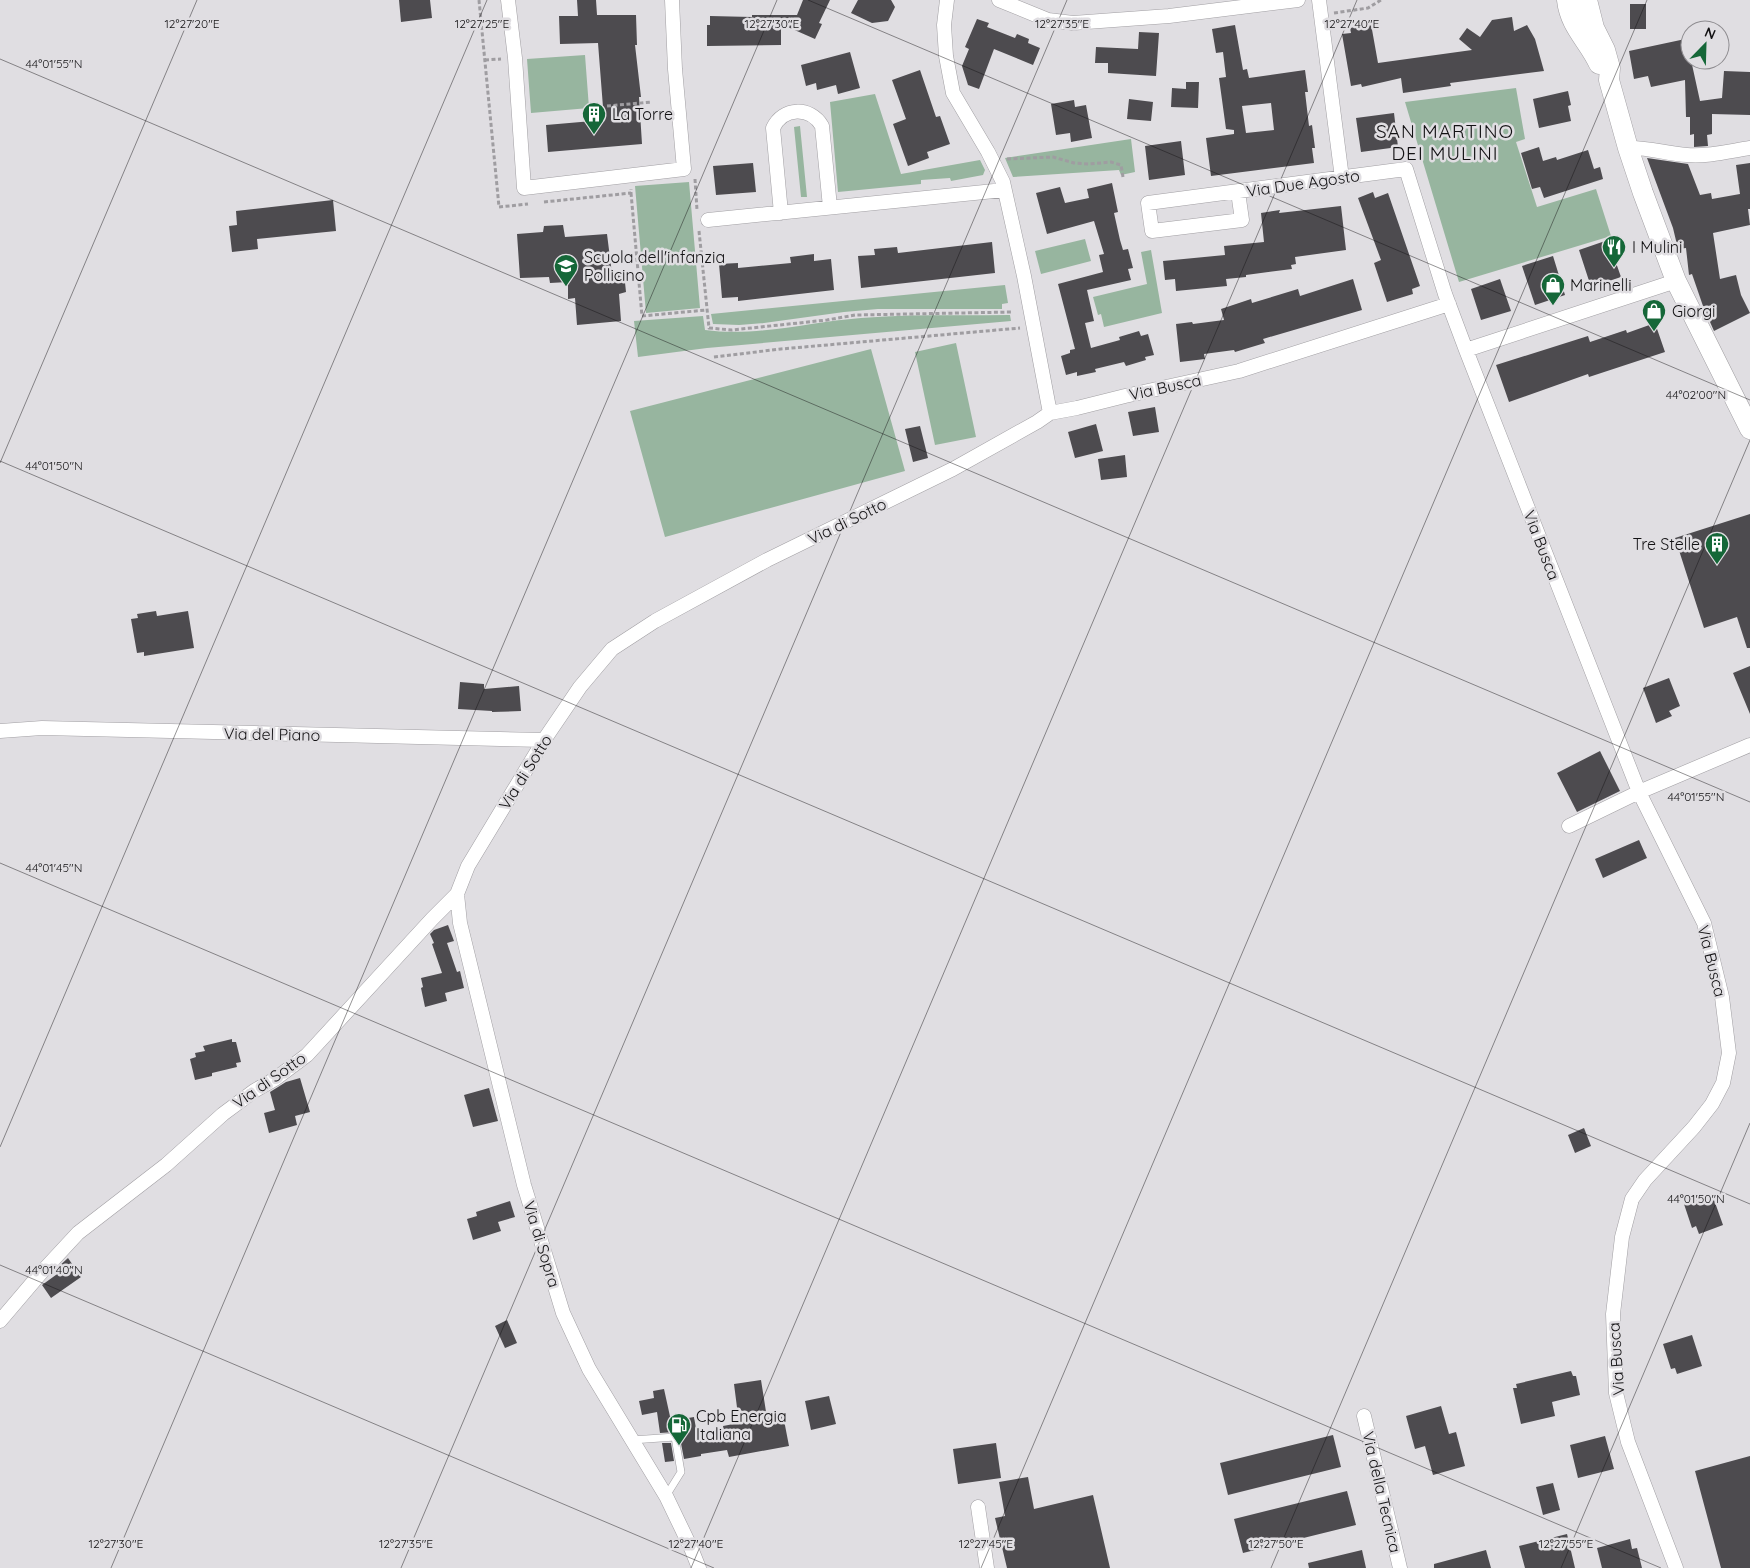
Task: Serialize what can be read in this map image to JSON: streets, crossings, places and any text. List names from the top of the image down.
{
  "streets": {
    "street": [
      "Via Due Agosto",
      "Via Busca",
      "Via di Sotto",
      "Via del Piano",
      "Via di Sopra",
      "Via della Tecnica"
    ]
  },
  "crossings": [
    ["Via Due Agosto", "Via Busca"],
    ["Via Busca", "Via di Sotto"],
    ["Via di Sotto", "Via del Piano"],
    ["Via di Sotto", "Via di Sopra"]
  ],
  "districts": ["SAN MARTINO DEI MULINI"],
  "places": {
    "building": ["La Torre", "Tre Stelle"],
    "restaurant": ["I Mulini"],
    "school or university": ["Scuola dell'infanzia Pollicino"],
    "shop": ["Marinelli", "Giorgi"],
    "fuel station": ["Cpb Energia Italiana"]
  },
  "north": "top right",
  "coordinates": [
    "12°27'20\"E",
    "12°27'25\"E",
    "12°27'30\"E",
    "12°27'35\"E",
    "12°27'40\"E",
    "44°01'55\"N",
    "44°02'00\"N",
    "44°01'50\"N",
    "44°01'45\"N",
    "44°01'40\"N",
    "12°27'45\"E",
    "12°27'50\"E",
    "12°27'55\"E"
  ]
}
